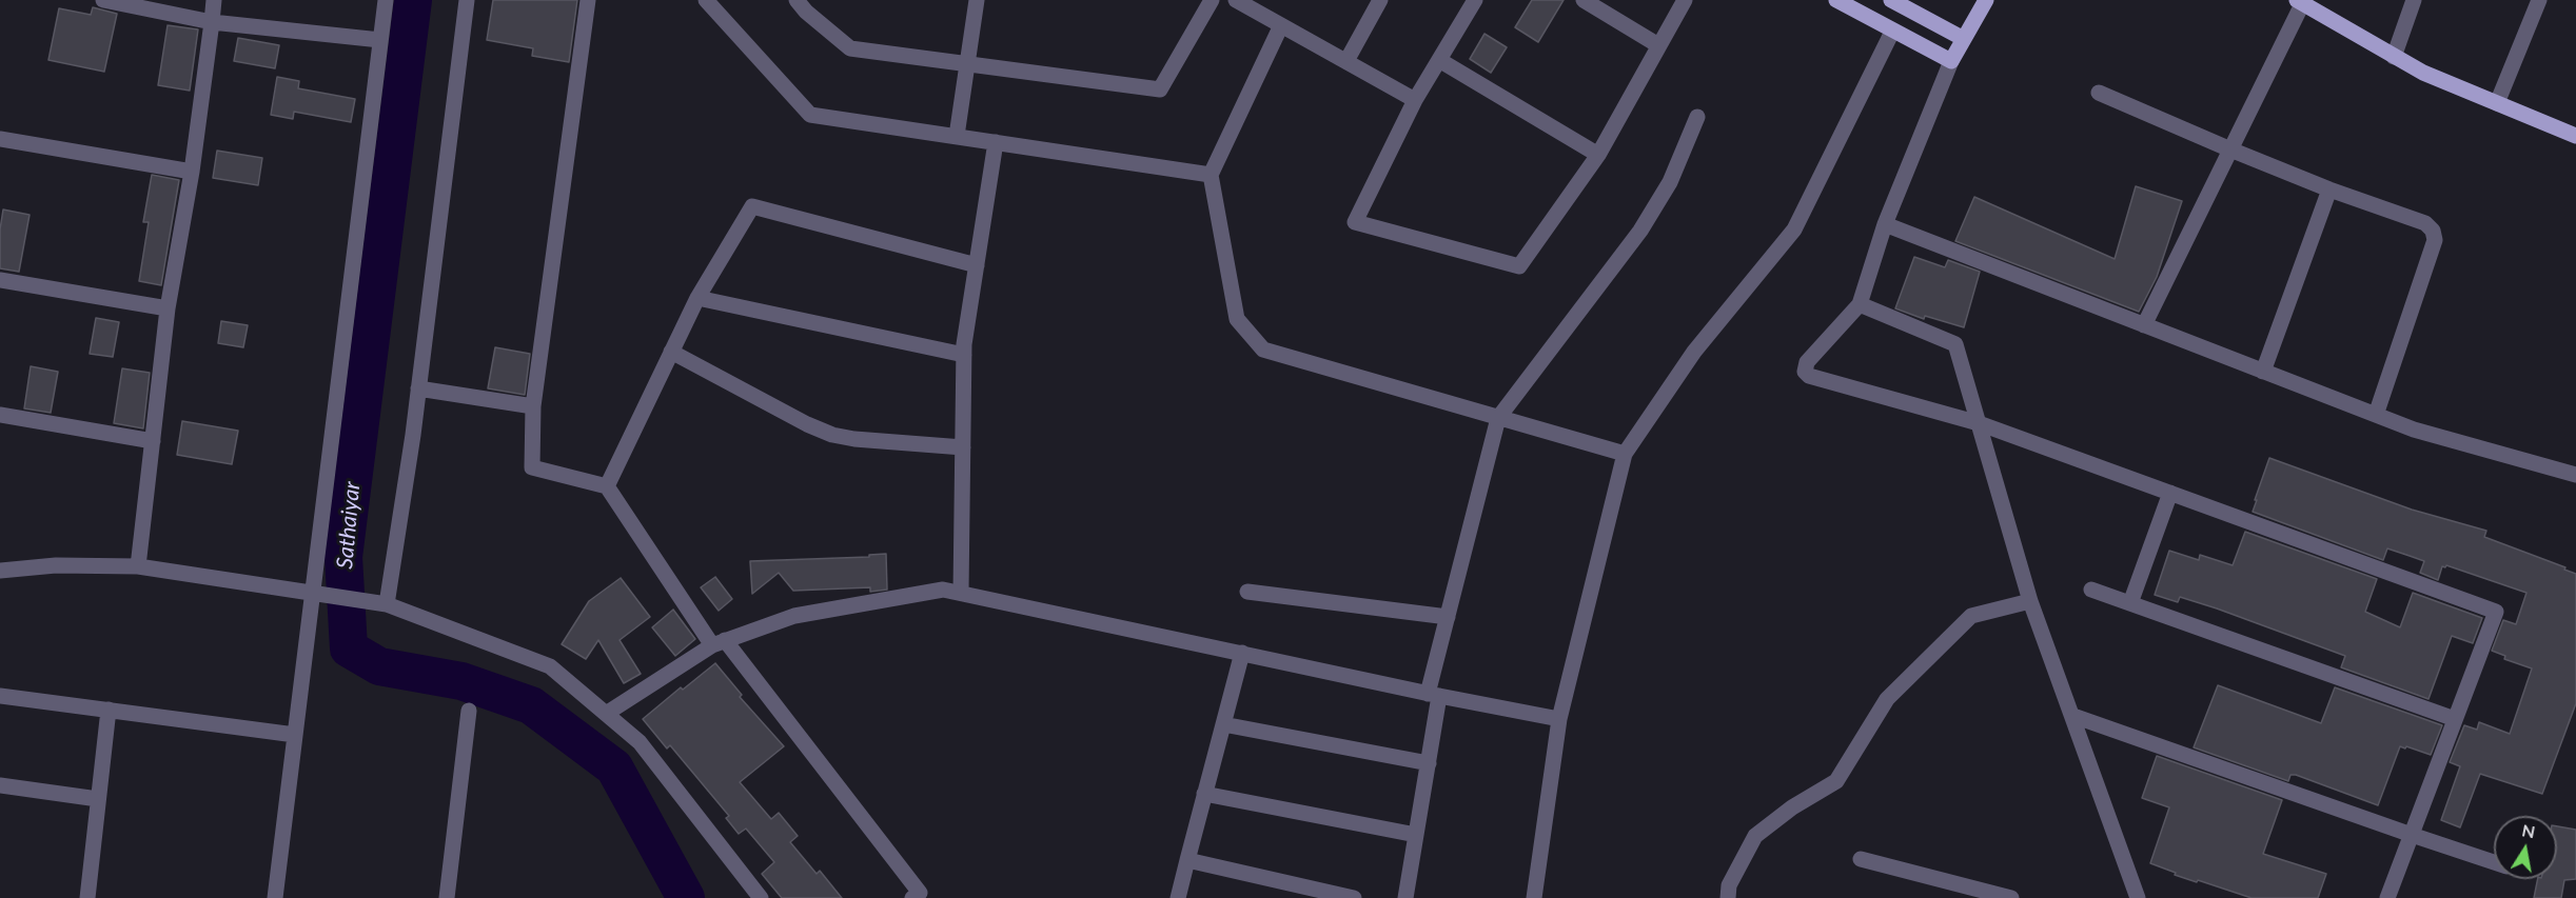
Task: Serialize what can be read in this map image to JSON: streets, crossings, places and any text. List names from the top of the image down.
{
  "water": ["Sathaiyar"],
  "north": "top"
}
